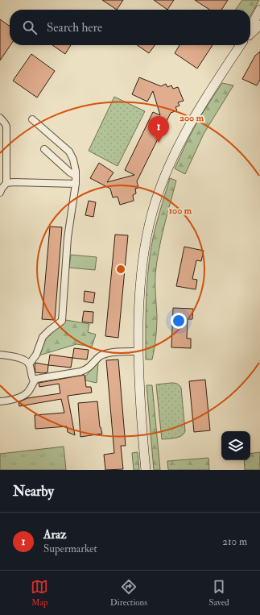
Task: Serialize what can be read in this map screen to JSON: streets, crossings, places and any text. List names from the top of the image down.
{
  "page": {
    "search": "Search here",
    "pins": "1",
    "heading": "Nearby",
    "list": [
      {
        "mark": "1",
        "name": "Araz",
        "note": "Supermarket",
        "value": "210 m"
      }
    ],
    "nav": ["Map", "Directions", "Saved"]
  },
  "rings": ["200 m", "100 m"]
}
